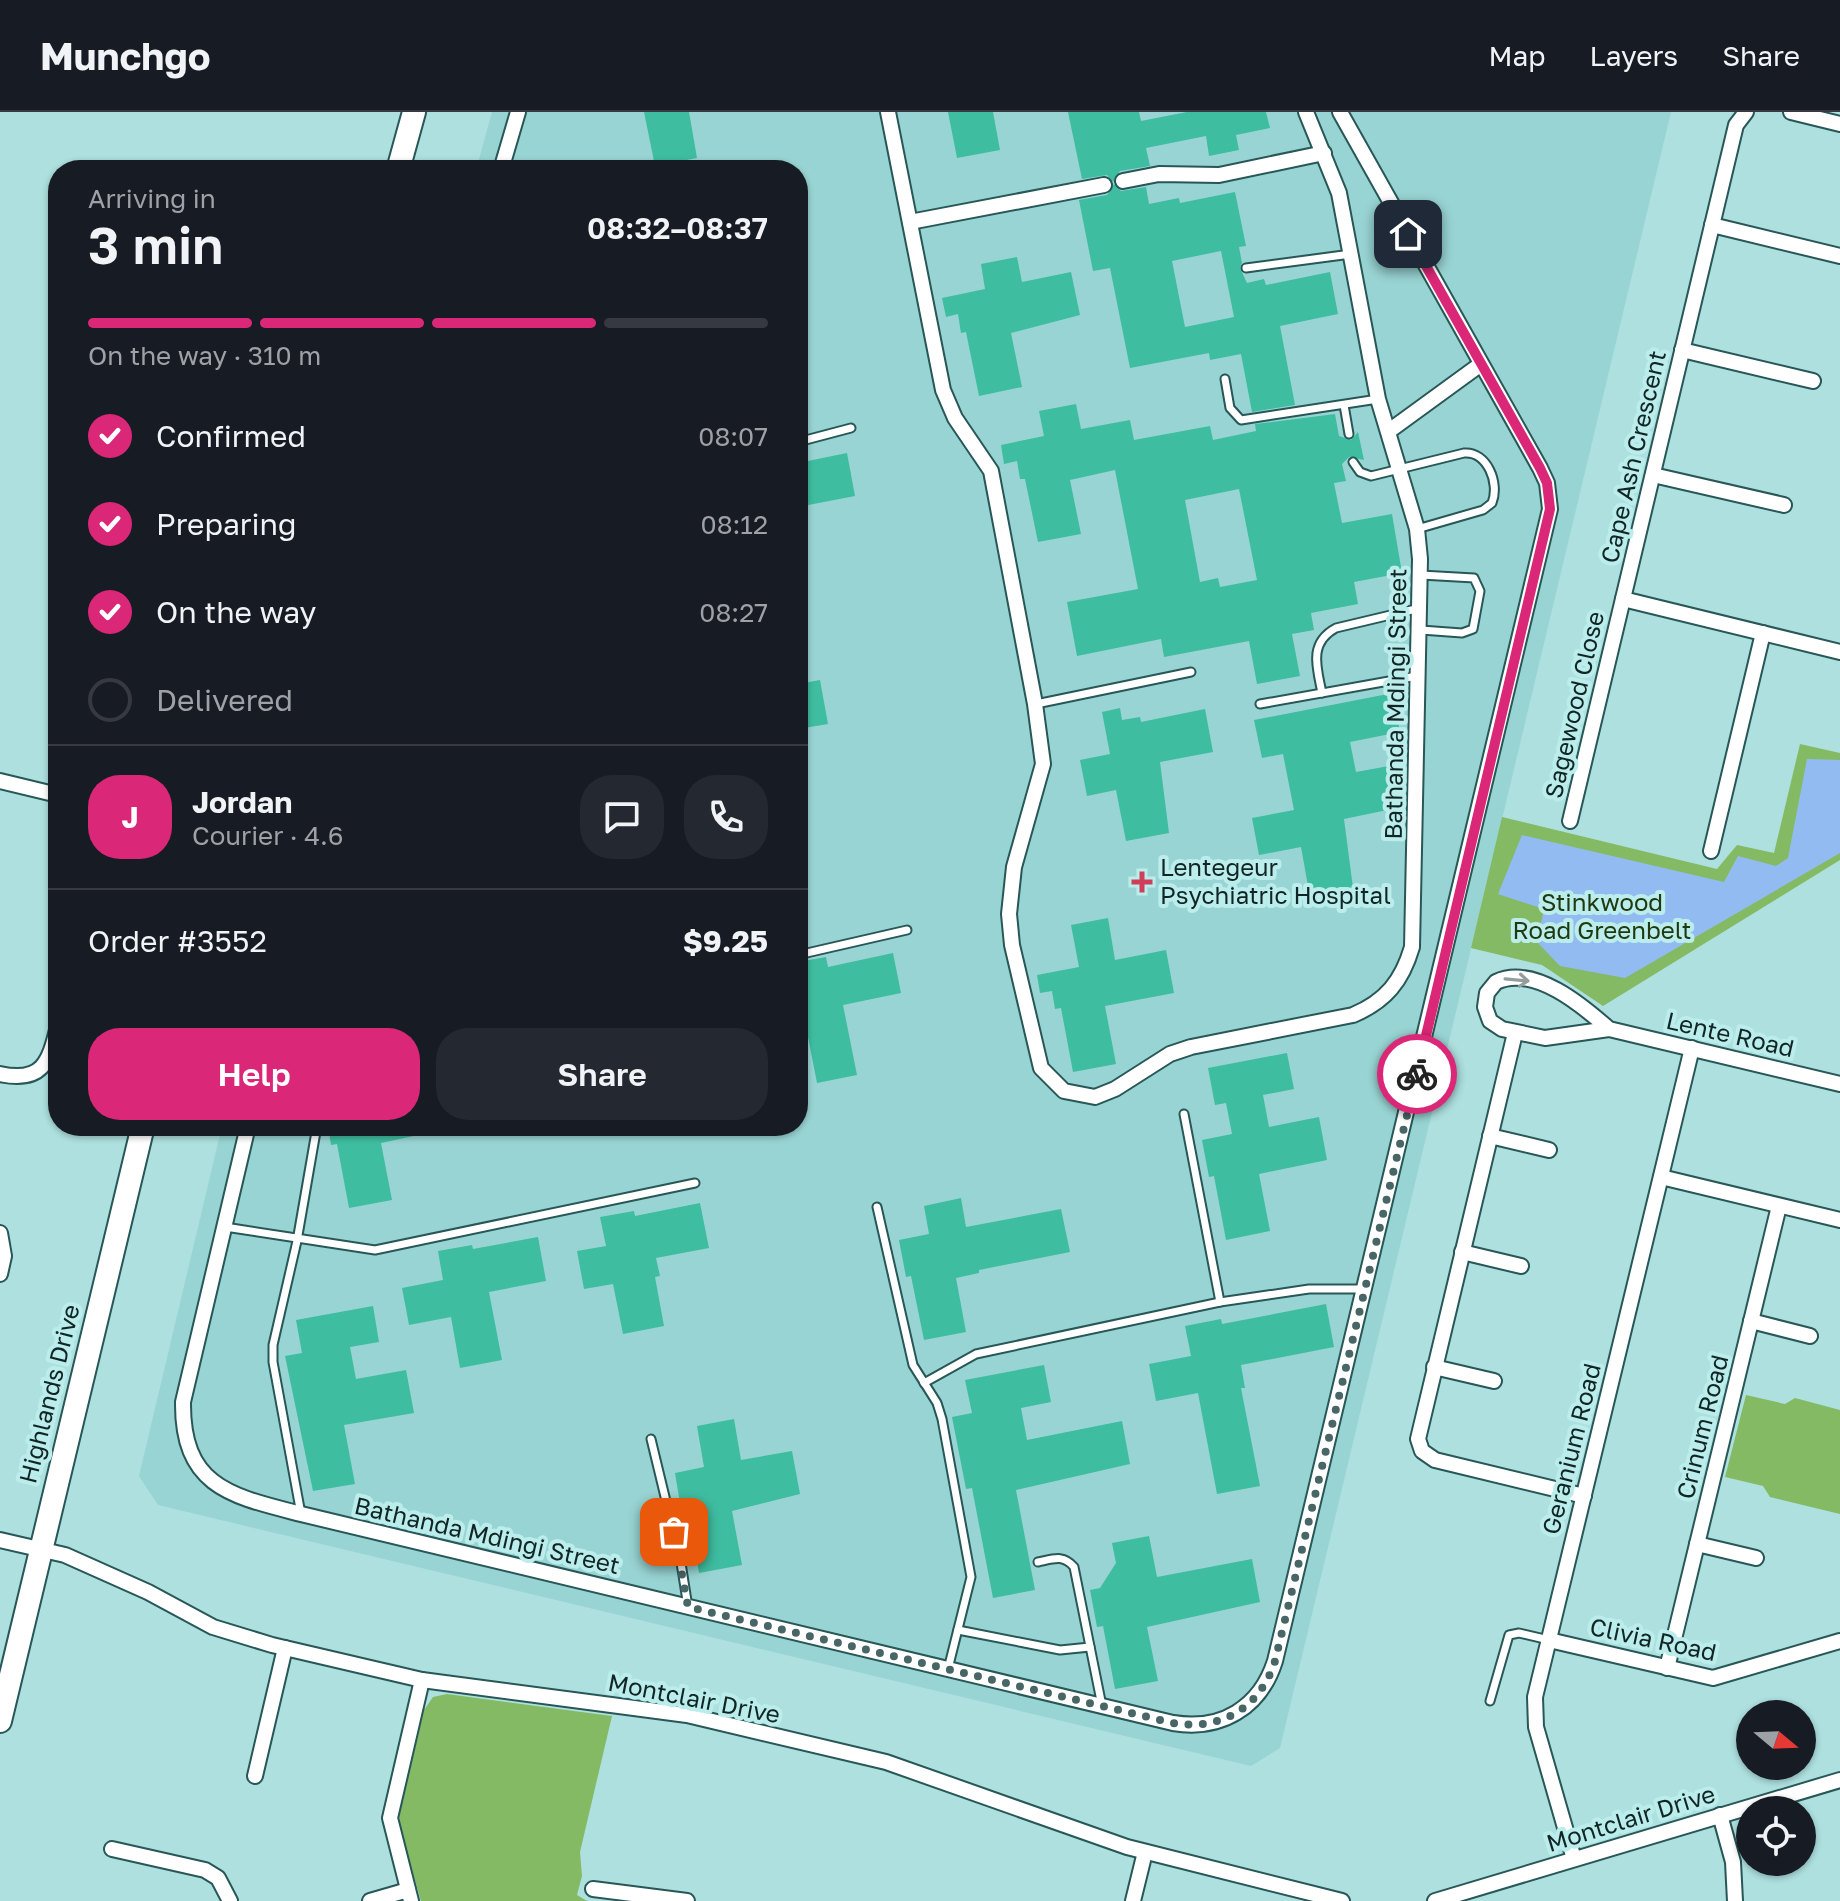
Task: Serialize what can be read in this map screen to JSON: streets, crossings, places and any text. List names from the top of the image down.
{
  "streets": {
    "main road": ["Highlands Drive"],
    "street": [
      "Cape Ash Crescent",
      "Bathanda Mdingi Street",
      "Sagewood Close",
      "Lente Road",
      "Crinum Road",
      "Geranium Road",
      "Clivia Road",
      "Montclair Drive"
    ]
  },
  "crossings": [
    ["Cape Ash Crescent", "Sagewood Close"],
    ["Lente Road", "Geranium Road"],
    ["Highlands Drive", "Montclair Drive"],
    ["Crinum Road", "Clivia Road"],
    ["Geranium Road", "Clivia Road"],
    ["Geranium Road", "Montclair Drive"]
  ],
  "parks": ["Stinkwood Road Greenbelt"],
  "places": {
    "health": ["Lentegeur Psychiatric Hospital"]
  },
  "north": "right",
  "page": {
    "header": "Munchgo",
    "nav": ["Map", "Layers", "Share"],
    "heading": ["3 min", "Arriving in", "08:32–08:37"],
    "panel": [
      "Jordan",
      "Courier · 4.6",
      "Order #3552",
      "$9.25"
    ],
    "bar": "On the way · 310 m",
    "list": [
      ["Confirmed", "08:07"],
      ["Preparing", "08:12"],
      ["On the way", "08:27"],
      "Delivered"
    ],
    "round": "J",
    "buttons": ["Help", "Share"]
  }
}
